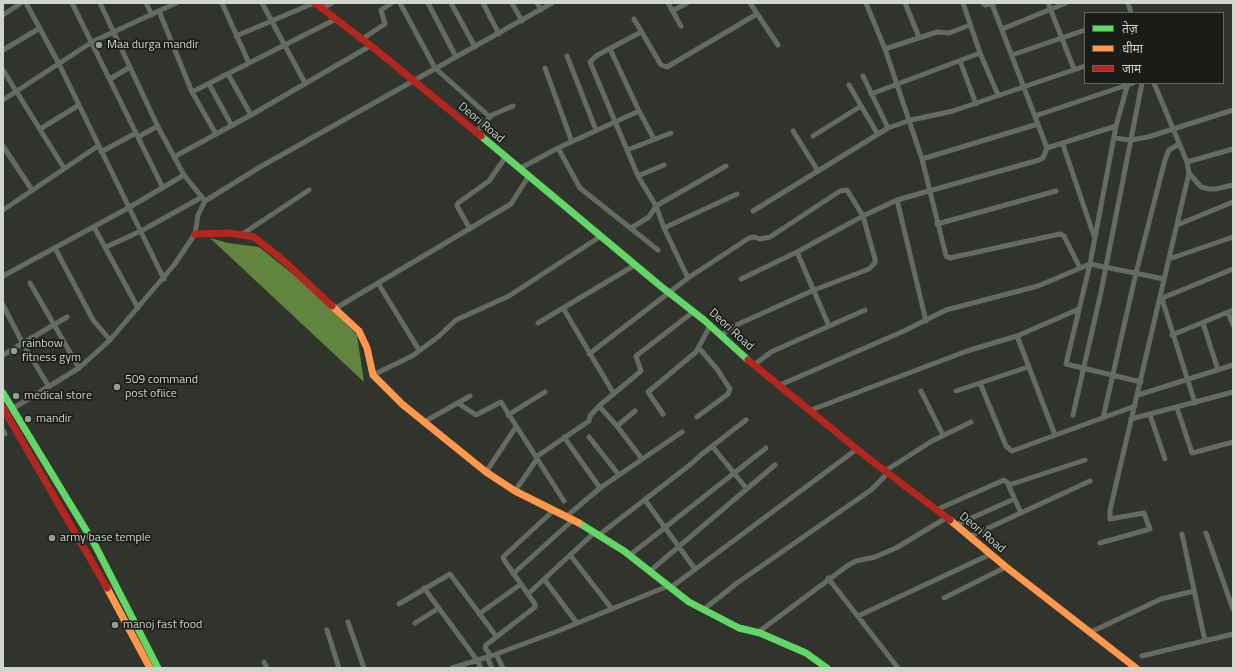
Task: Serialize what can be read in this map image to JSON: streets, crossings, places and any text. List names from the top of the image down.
{
  "streets": {
    "main road": ["Deori Road"]
  },
  "places": [
    "Maa durga mandir",
    "rainbow fitness gym",
    "509 command post ofiice",
    "medical store",
    "mandir",
    "army base temple",
    "manoj fast food"
  ],
  "legend": ["तेज़", "धीमा", "जाम"]
}
